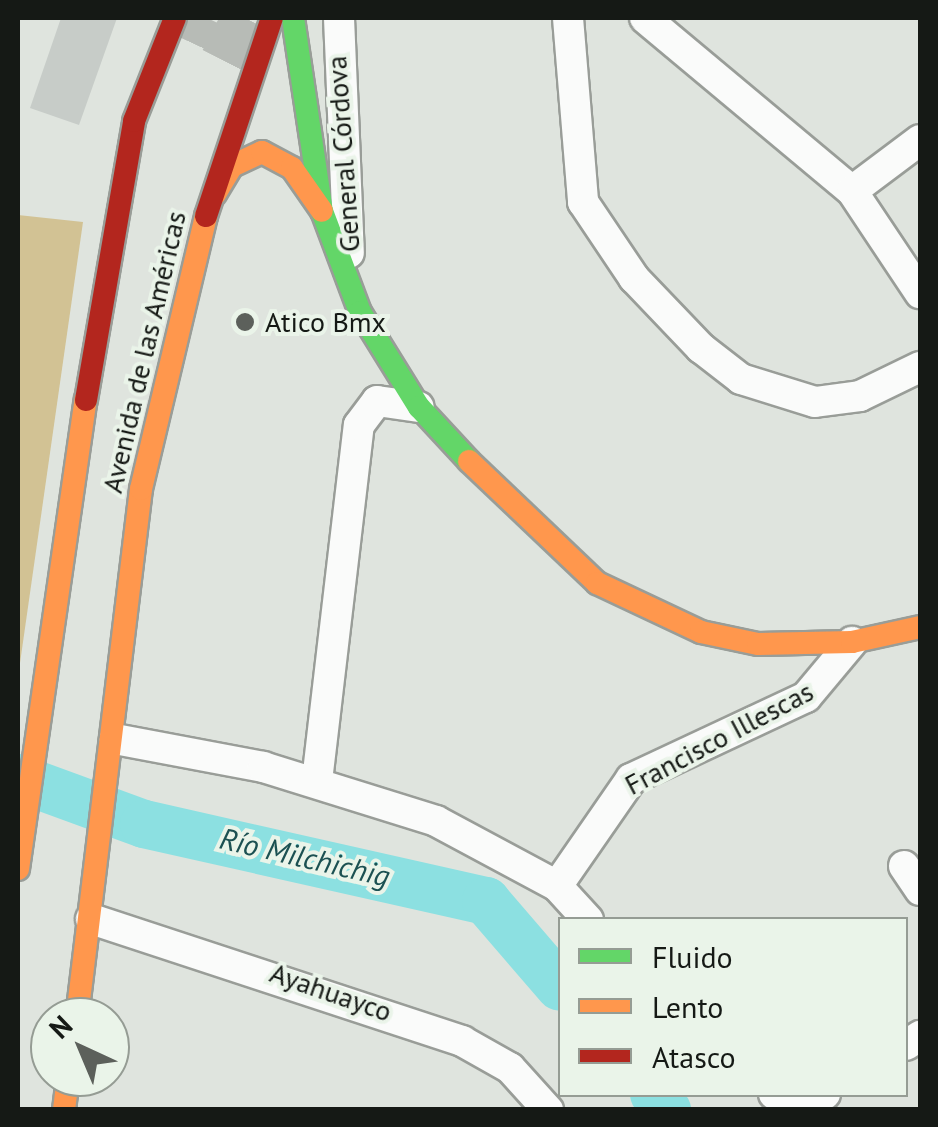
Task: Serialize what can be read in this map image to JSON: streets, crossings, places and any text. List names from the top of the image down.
{
  "streets": {
    "main road": ["Avenida de las Américas"],
    "street": ["General Córdova", "Francisco Illescas", "Ayahuayco"]
  },
  "crossings": [
    ["Avenida de las Américas", "Ayahuayco"]
  ],
  "water": ["Río Milchichig"],
  "places": ["Atico Bmx"],
  "legend": ["Fluido", "Lento", "Atasco"],
  "north": "top left"
}
